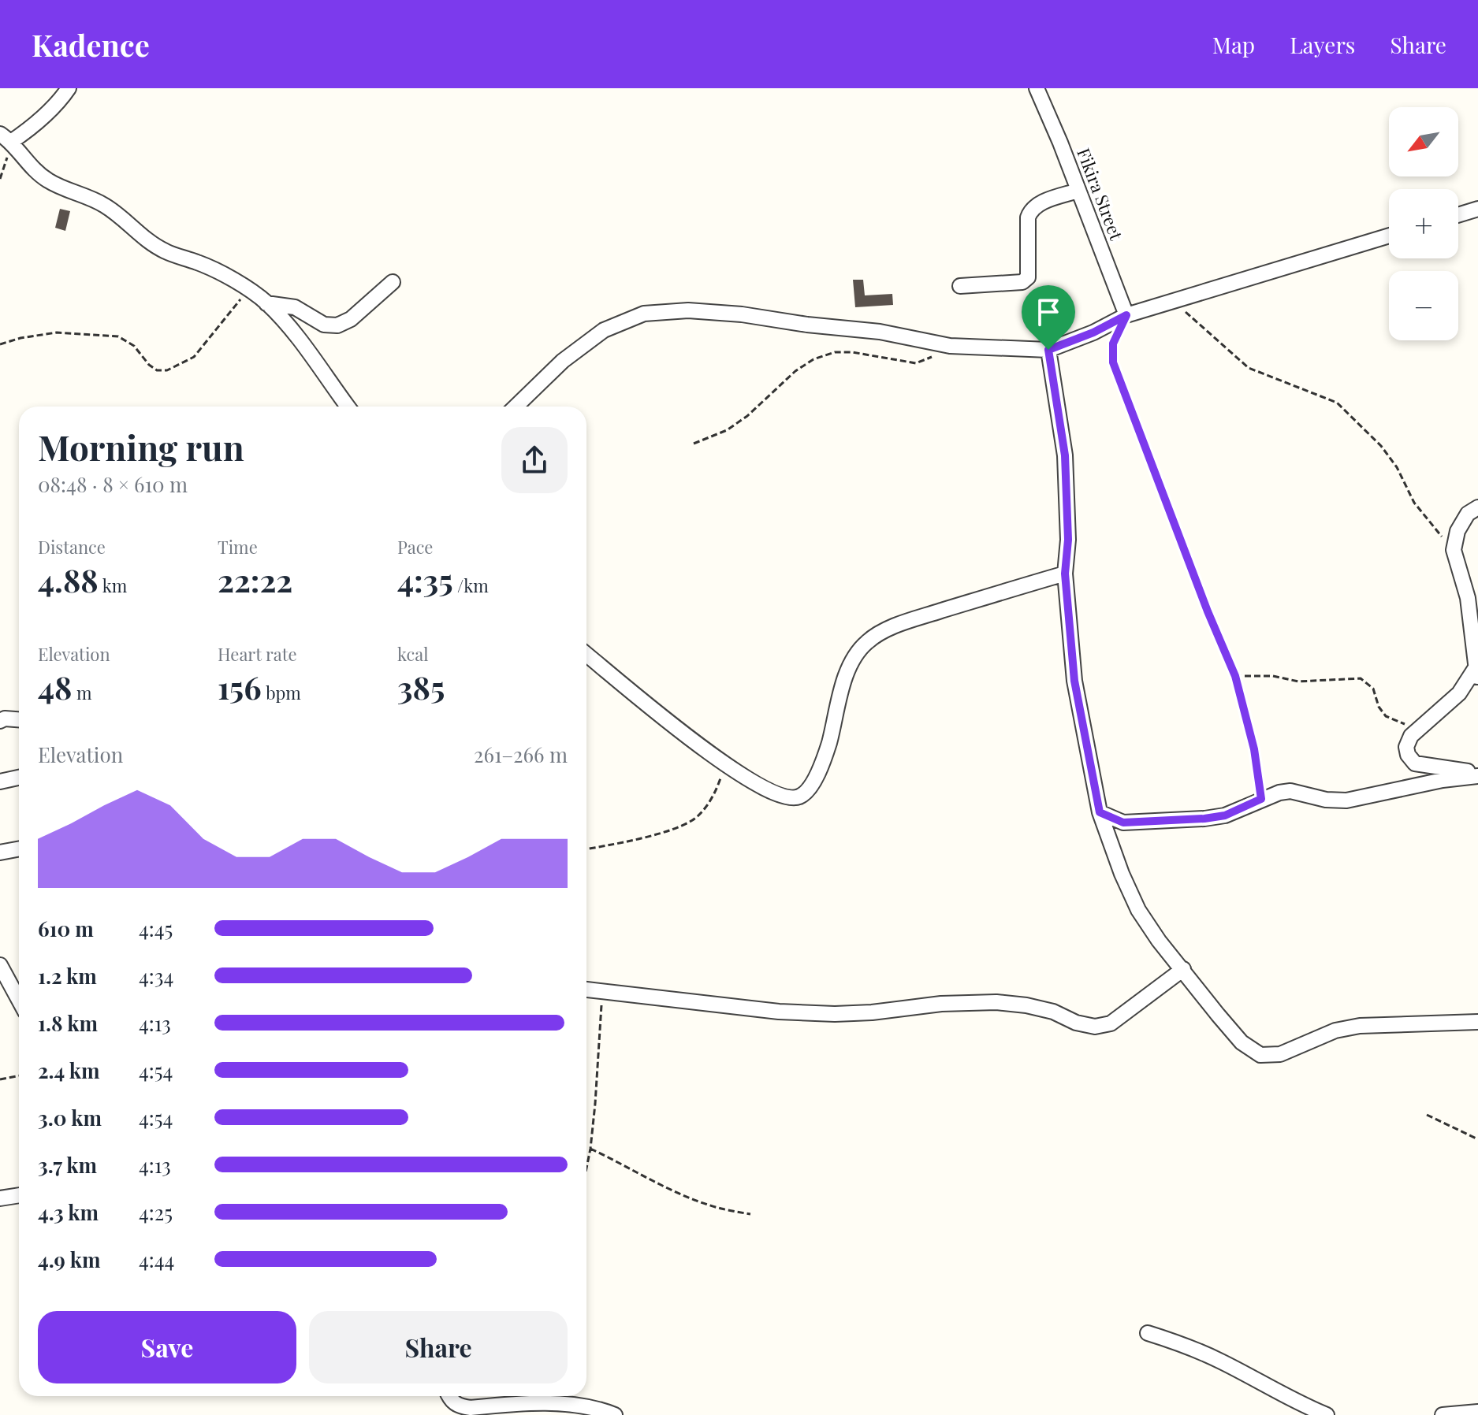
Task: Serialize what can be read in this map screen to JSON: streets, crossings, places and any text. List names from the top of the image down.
{
  "streets": {
    "street": ["Fikira Street"]
  },
  "north": "bottom left",
  "page": {
    "header": "Kadence",
    "nav": ["Map", "Layers", "Share"],
    "map_buttons": ["+", "−"],
    "heading": ["Morning run", "08:48 · 8 × 610 m"],
    "stats": [
      ["Distance", "4.88 km"],
      ["Time", "22:22"],
      ["Pace", "4:35 /km"],
      ["Elevation", "48 m"],
      ["Heart rate", "156 bpm"],
      ["kcal", "385"]
    ],
    "chart": ["Elevation", "261–266 m"],
    "list": [
      {
        "name": "610 m",
        "note": "4:45"
      },
      {
        "name": "1.2 km",
        "note": "4:34"
      },
      {
        "name": "1.8 km",
        "note": "4:13"
      },
      {
        "name": "2.4 km",
        "note": "4:54"
      },
      {
        "name": "3.0 km",
        "note": "4:54"
      },
      {
        "name": "3.7 km",
        "note": "4:13"
      },
      {
        "name": "4.3 km",
        "note": "4:25"
      },
      {
        "name": "4.9 km",
        "note": "4:44"
      }
    ],
    "buttons": ["Save", "Share"]
  }
}
